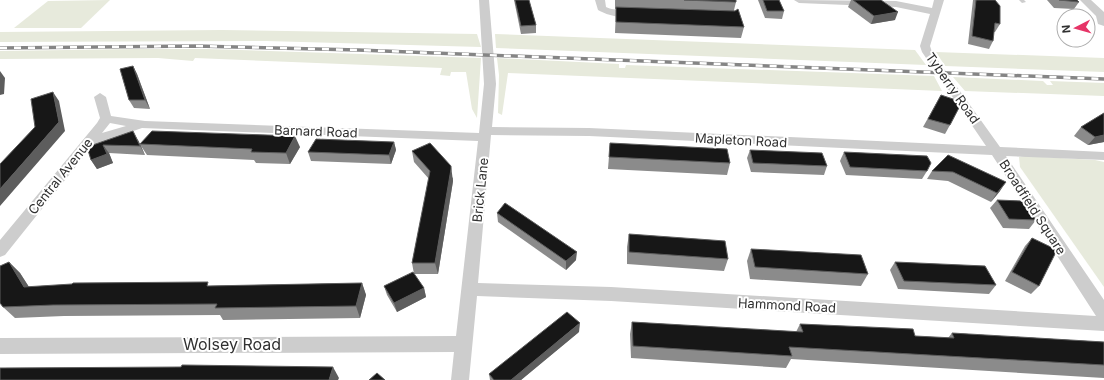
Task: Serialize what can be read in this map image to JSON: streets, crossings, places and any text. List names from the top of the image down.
{
  "streets": {
    "street": [
      "Tyberry Road",
      "Barnard Road",
      "Mapleton Road",
      "Central Avenue",
      "Brick Lane",
      "Broadfield Square",
      "Hammond Road",
      "Wolsey Road"
    ]
  },
  "crossings": [
    ["Tyberry Road", "Mapleton Road"],
    ["Tyberry Road", "Broadfield Square"],
    ["Barnard Road", "Mapleton Road"],
    ["Barnard Road", "Central Avenue"],
    ["Barnard Road", "Brick Lane"],
    ["Mapleton Road", "Brick Lane"],
    ["Mapleton Road", "Broadfield Square"],
    ["Brick Lane", "Hammond Road"],
    ["Brick Lane", "Wolsey Road"]
  ],
  "north": "left"
}
